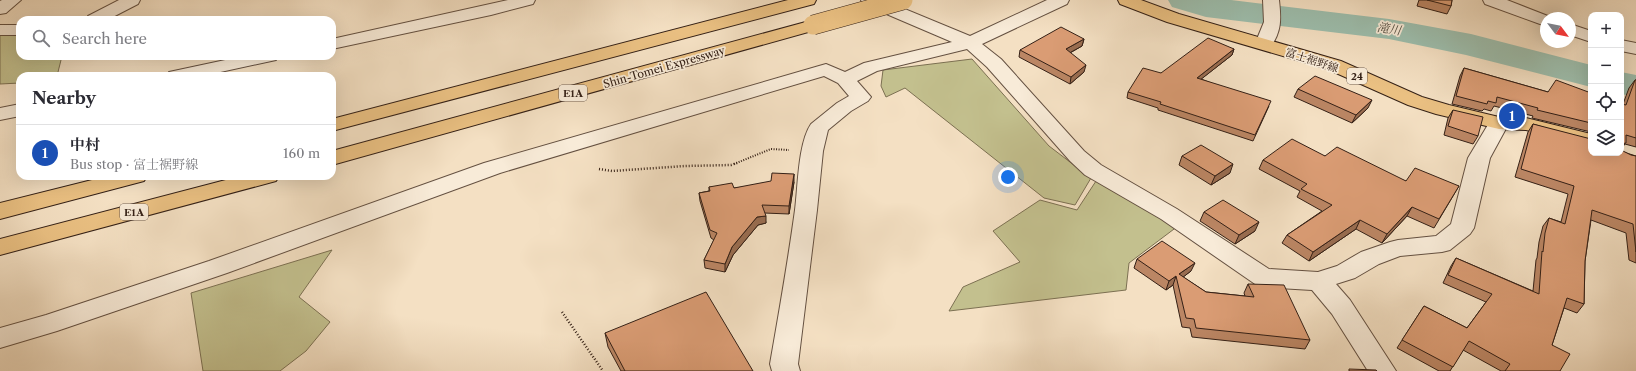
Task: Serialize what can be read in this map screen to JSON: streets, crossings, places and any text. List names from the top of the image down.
{
  "streets": {
    "main road": [
      "富士裾野線",
      "Shin-Tomei Expressway",
      "24",
      "E1A"
    ]
  },
  "water": ["滝川"],
  "north": "bottom right",
  "page": {
    "map_buttons": ["+", "−"],
    "search": "Search here",
    "heading": "Nearby",
    "pins": "1",
    "list": [
      {
        "mark": "1",
        "name": "中村",
        "note": "Bus stop · 富士裾野線",
        "value": "160 m"
      }
    ]
  }
}
